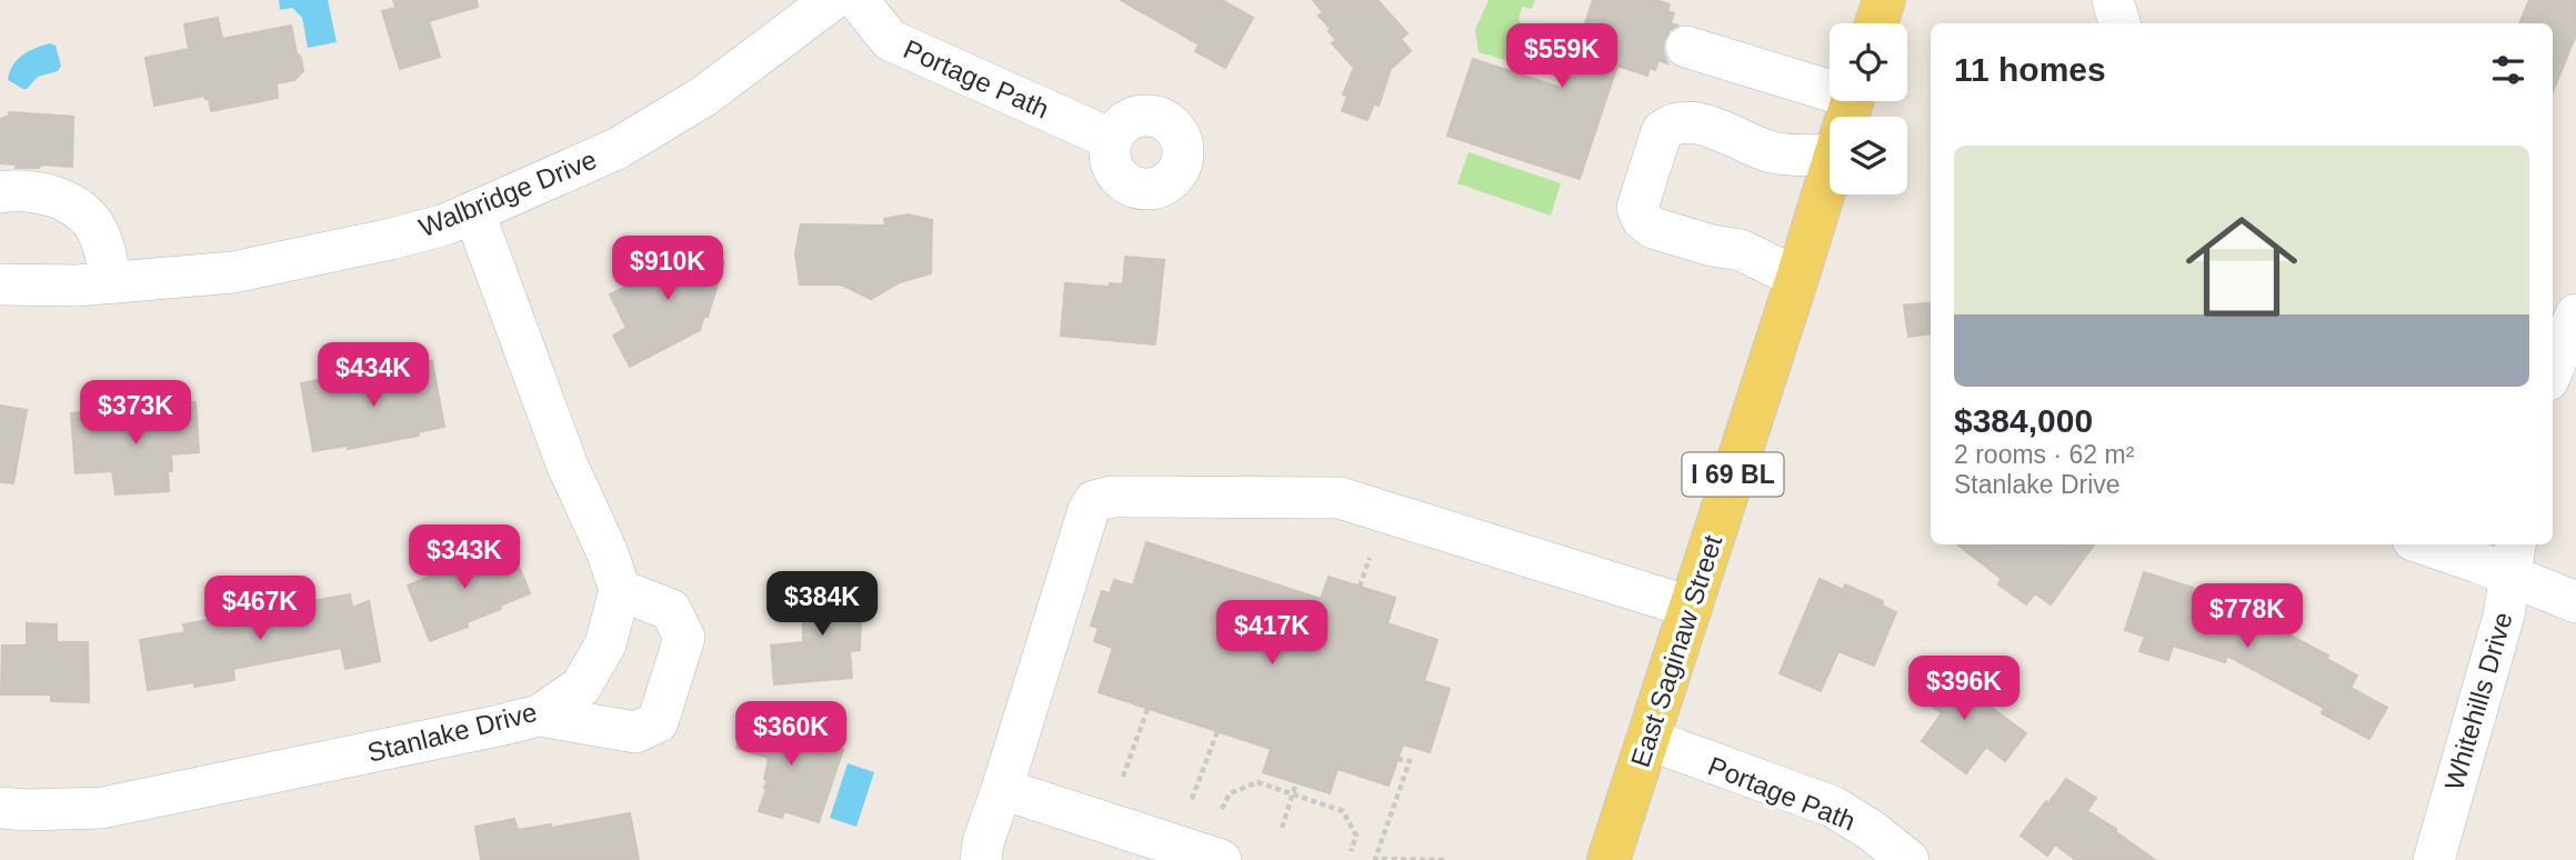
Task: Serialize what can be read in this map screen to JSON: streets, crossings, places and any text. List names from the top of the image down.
{
  "streets": {
    "main road": ["I 69 BL", "East Saginaw Street"],
    "street": [
      "Portage Path",
      "Walbridge Drive",
      "Whitehills Drive",
      "Stanlake Drive"
    ]
  },
  "crossings": [
    ["Portage Path", "East Saginaw Street"]
  ],
  "page": {
    "price": [
      "$559K",
      "$910K",
      "$434K",
      "$373K",
      "$343K",
      "$384K",
      "$467K",
      "$778K",
      "$417K",
      "$396K",
      "$360K"
    ],
    "heading": "11 homes",
    "list": [
      {
        "name": "$384,000",
        "note": "2 rooms · 62 m² · Stanlake Drive"
      }
    ]
  }
}
